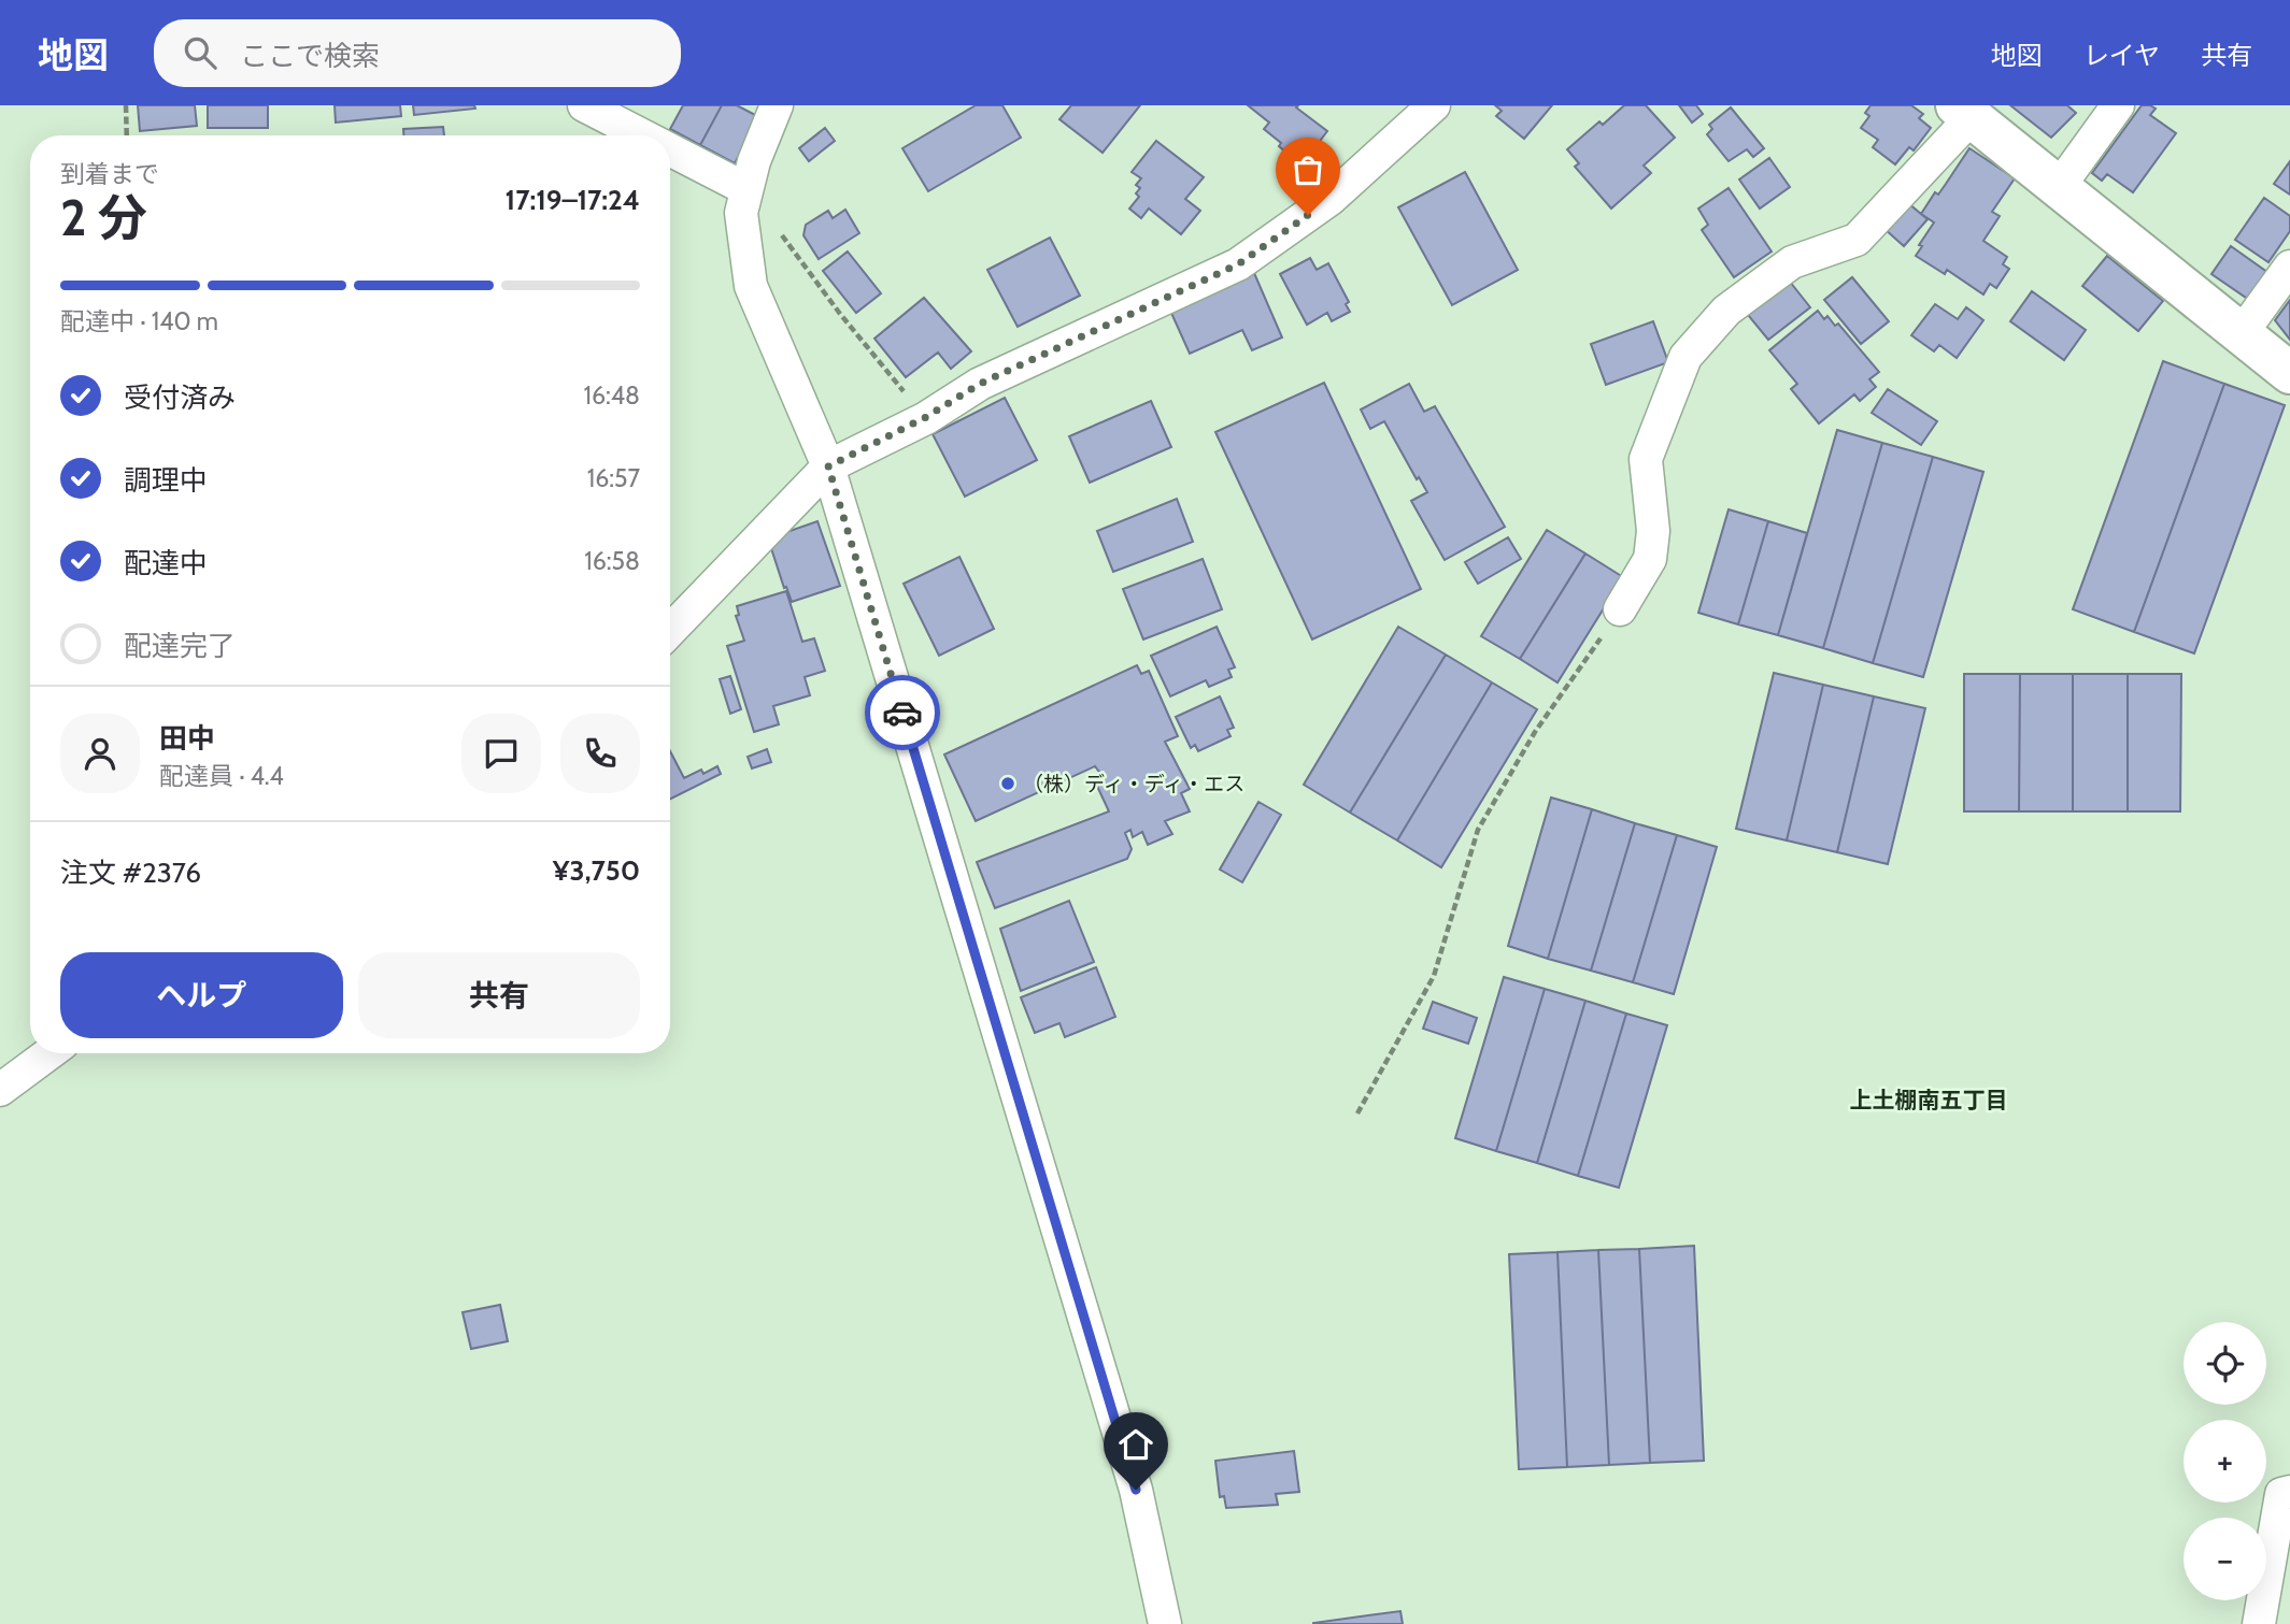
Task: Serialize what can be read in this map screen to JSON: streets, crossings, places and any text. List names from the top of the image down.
{
  "districts": ["上土棚南五丁目"],
  "places": ["（株）ディ・ディ・エス"],
  "page": {
    "header": "地図",
    "search": "ここで検索",
    "nav": ["地図", "レイヤ", "共有"],
    "heading": ["2 分", "到着まで", "17:19–17:24"],
    "panel": [
      "田中",
      "配達員 · 4.4",
      "注文 #2376",
      "¥3,750"
    ],
    "bar": "配達中 · 140 m",
    "list": [
      ["受付済み", "16:48"],
      ["調理中", "16:57"],
      ["配達中", "16:58"],
      "配達完了"
    ],
    "buttons": ["ヘルプ", "共有"],
    "map_buttons": ["+", "−"]
  }
}
